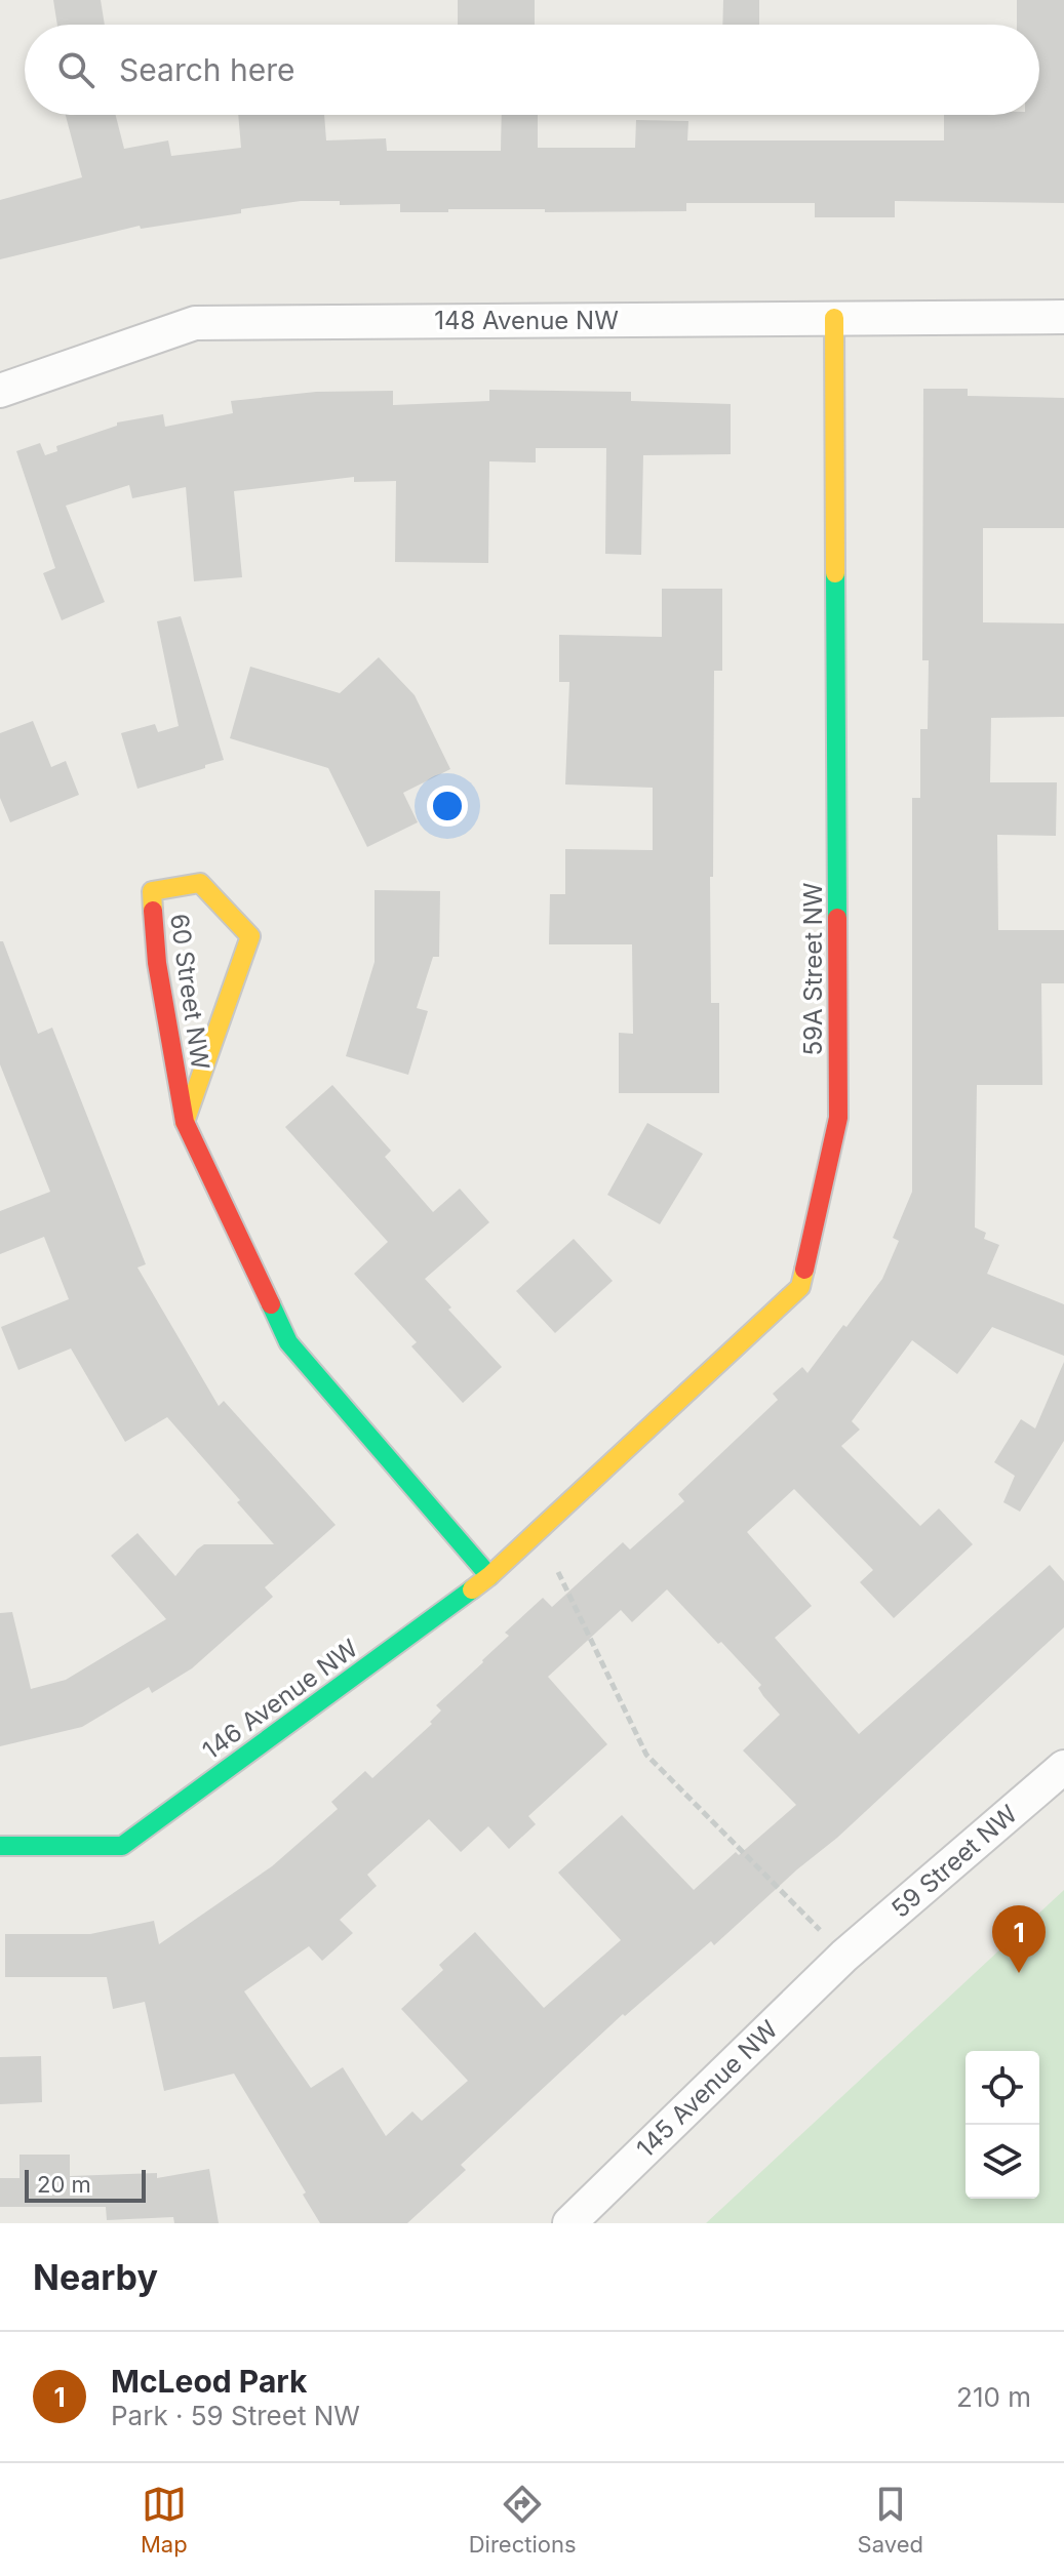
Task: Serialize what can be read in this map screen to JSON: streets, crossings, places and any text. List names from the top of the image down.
{
  "streets": {
    "street": [
      "148 Avenue NW",
      "59A Street NW",
      "60 Street NW",
      "146 Avenue NW",
      "59 Street NW",
      "145 Avenue NW"
    ]
  },
  "crossings": [
    ["148 Avenue NW", "59A Street NW"],
    ["59A Street NW", "146 Avenue NW"],
    ["60 Street NW", "146 Avenue NW"],
    ["59 Street NW", "145 Avenue NW"]
  ],
  "scale_bar": "20 m",
  "page": {
    "search": "Search here",
    "pins": "1",
    "scale": "20 m",
    "heading": "Nearby",
    "list": [
      {
        "mark": "1",
        "name": "McLeod Park",
        "note": "Park · 59 Street NW",
        "value": "210 m"
      }
    ],
    "nav": ["Map", "Directions", "Saved"]
  }
}
